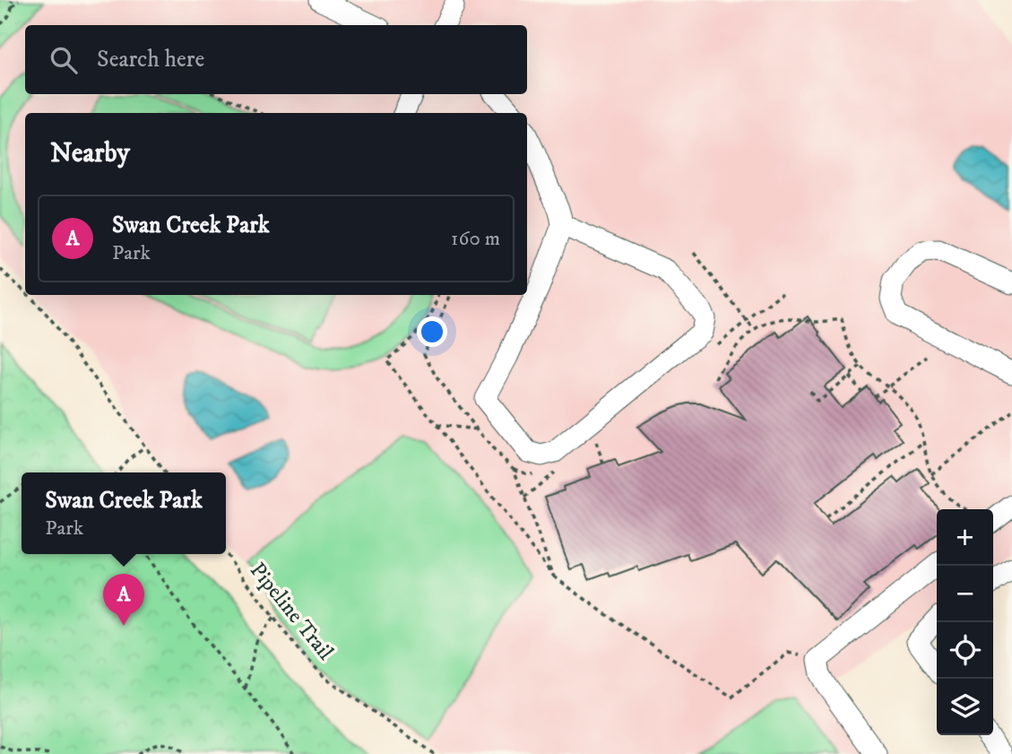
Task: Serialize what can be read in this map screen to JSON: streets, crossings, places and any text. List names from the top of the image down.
{
  "streets": {
    "path": ["Pipeline Trail"]
  },
  "page": {
    "search": "Search here",
    "heading": "Nearby",
    "list": [
      {
        "mark": "A",
        "name": "Swan Creek Park",
        "note": "Park",
        "value": "160 m"
      }
    ],
    "popup": ["Swan Creek Park", "Park"],
    "map_buttons": ["+", "−"],
    "pins": "A"
  }
}
